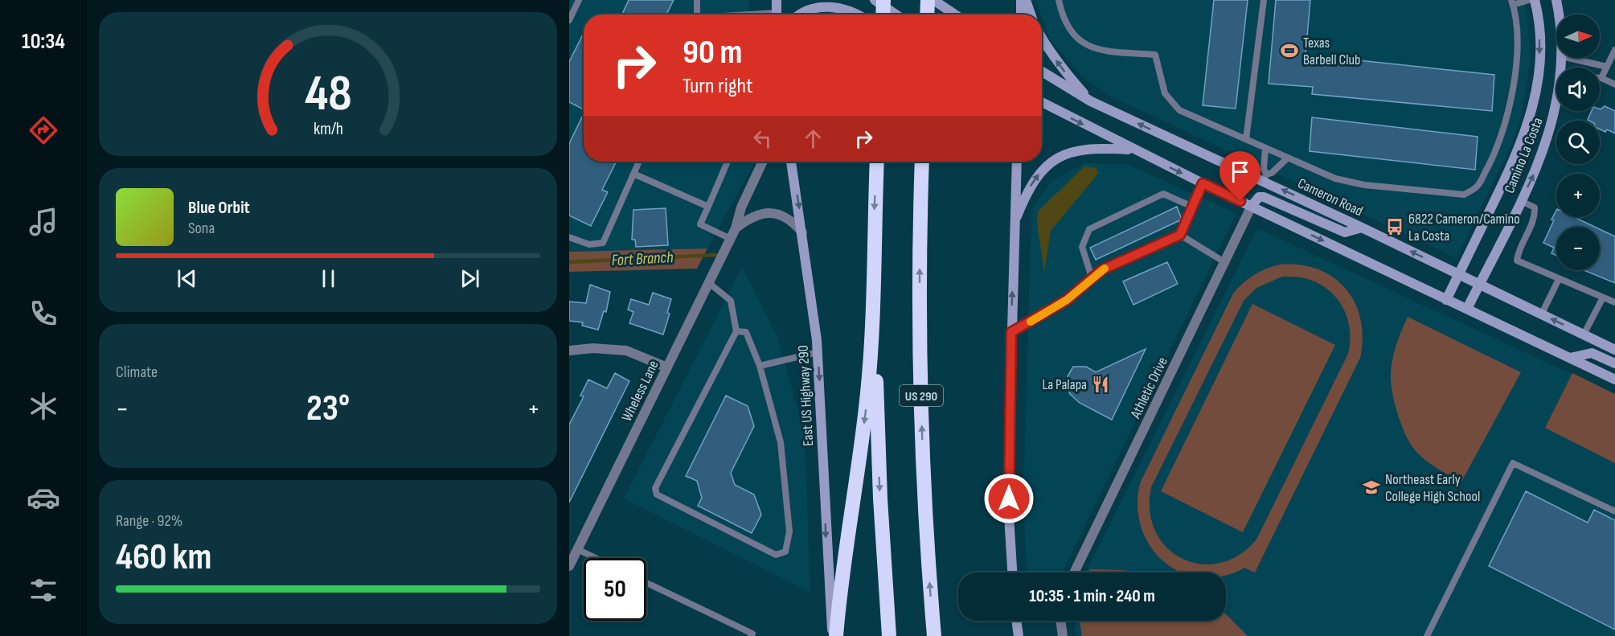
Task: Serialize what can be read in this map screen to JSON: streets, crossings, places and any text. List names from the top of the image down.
{
  "streets": {
    "highway": ["US 290"],
    "main road": ["Camino La Costa", "Cameron Road", "East US Highway 290"],
    "street": ["Athletic Drive", "Wheless Lane"]
  },
  "crossings": [
    ["Camino La Costa", "Cameron Road"]
  ],
  "one_way": ["East US Highway 290"],
  "water": ["Fort Branch"],
  "places": {
    "sports": ["Texas Barbell Club"],
    "bus stop": ["6822 Cameron/Camino La Costa"],
    "restaurant": ["La Palapa"],
    "school or university": ["Northeast Early College High School"]
  },
  "north": "right",
  "page": {
    "tabs": "10:34",
    "map_buttons": ["+", "−"],
    "turn": ["90 m", "Turn right"],
    "song": ["Blue Orbit", "Sona"],
    "tile": [
      "Climate",
      ["Range · 92%", "460 km"]
    ],
    "heat": ["−", "23°", "+"],
    "limit": "50",
    "trip": "10:35 · 1 min · 240 m",
    "gauge": ["48", "km/h"]
  }
}
